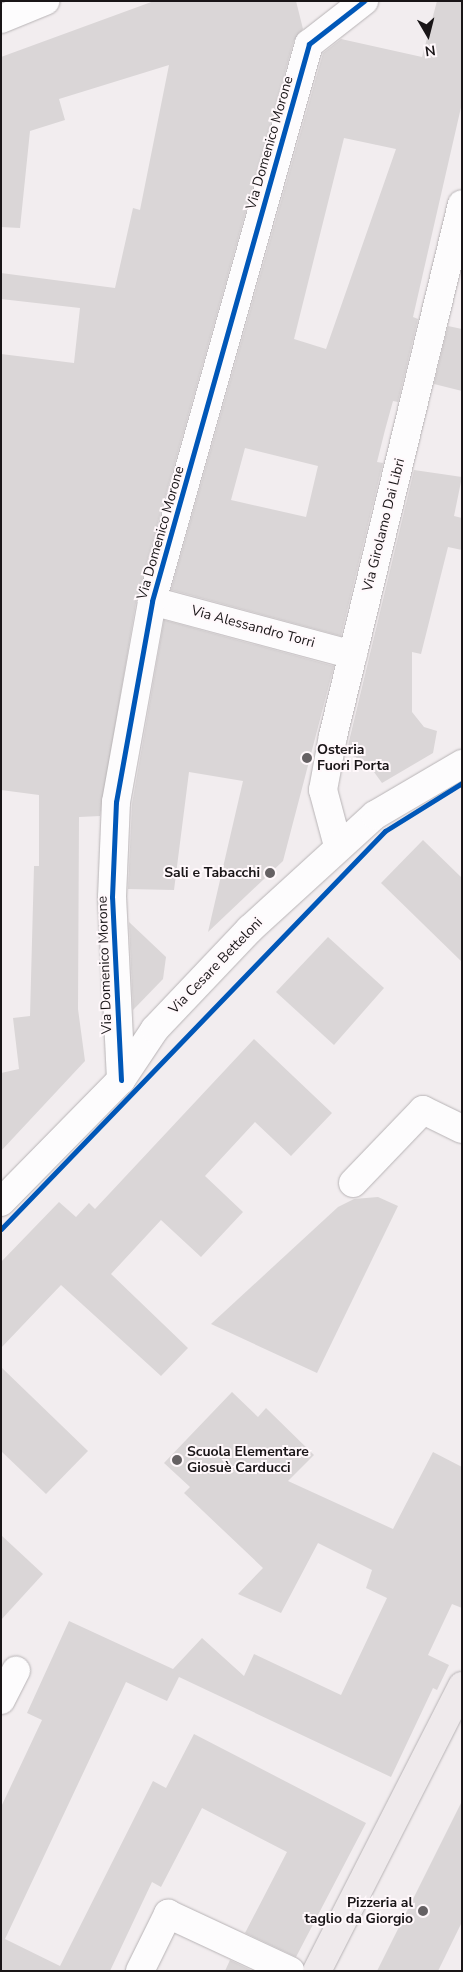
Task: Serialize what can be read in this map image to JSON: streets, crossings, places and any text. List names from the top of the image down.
{
  "streets": {
    "street": [
      "Via Domenico Morone",
      "Via Girolamo Dai Libri",
      "Via Alessandro Torri",
      "Via Cesare Betteloni"
    ]
  },
  "crossings": [
    ["Via Domenico Morone", "Via Alessandro Torri"],
    ["Via Domenico Morone", "Via Cesare Betteloni"],
    ["Via Girolamo Dai Libri", "Via Alessandro Torri"],
    ["Via Girolamo Dai Libri", "Via Cesare Betteloni"]
  ],
  "places": [
    "Osteria Fuori Porta",
    "Sali e Tabacchi",
    "Scuola Elementare Giosuè Carducci",
    "Pizzeria al taglio da Giorgio"
  ],
  "north": "bottom"
}
